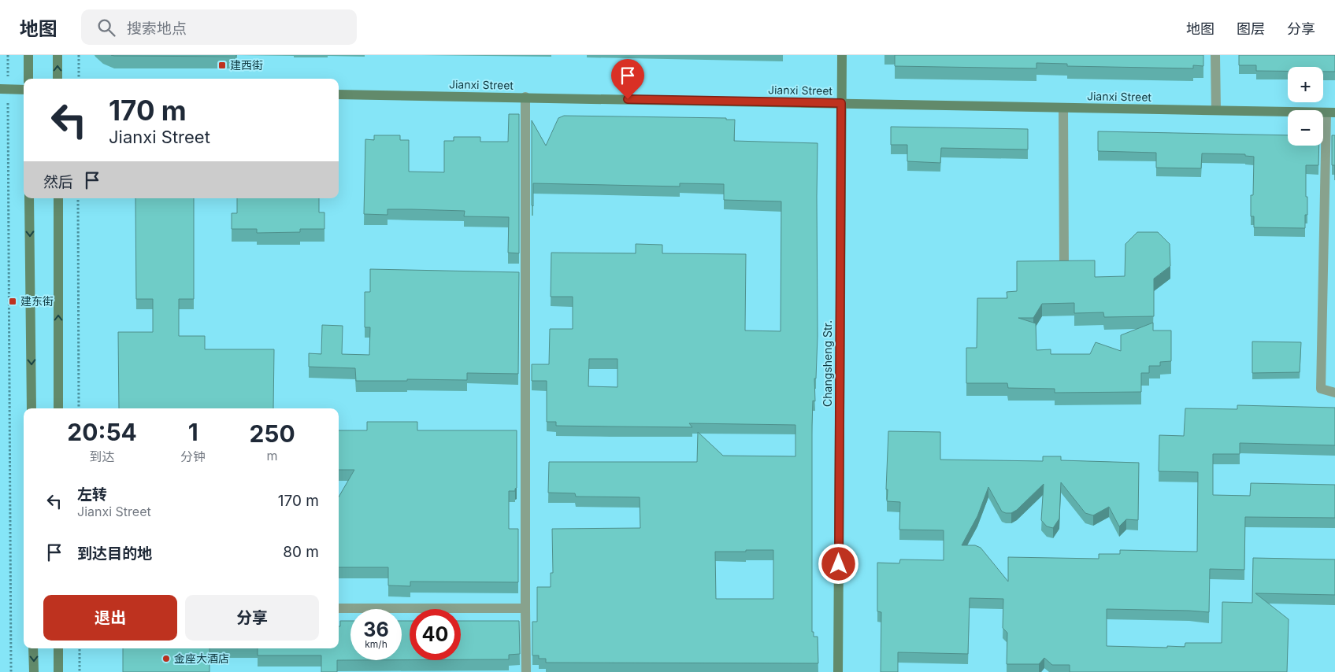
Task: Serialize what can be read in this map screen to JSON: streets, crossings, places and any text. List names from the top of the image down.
{
  "streets": {
    "street": ["Jianxi Street", "Changsheng Str."]
  },
  "crossings": [
    ["Jianxi Street", "Changsheng Str."]
  ],
  "places": {
    "transit": ["建西街", "建东街"],
    "other": ["金座大酒店"]
  },
  "page": {
    "header": "地图",
    "search": "搜索地点",
    "nav": ["地图", "图层", "分享"],
    "map_buttons": ["+", "−"],
    "turn": ["170 m", "Jianxi Street"],
    "then": "然后",
    "eta": [
      "20:54",
      "到达",
      "1",
      "分钟",
      "250",
      "m"
    ],
    "list": [
      {
        "name": "左转",
        "note": "Jianxi Street",
        "value": "170 m"
      },
      {
        "name": "到达目的地",
        "value": "80 m"
      }
    ],
    "buttons": ["退出", "分享"],
    "speed": "36 km/h",
    "limit": "40"
  }
}
